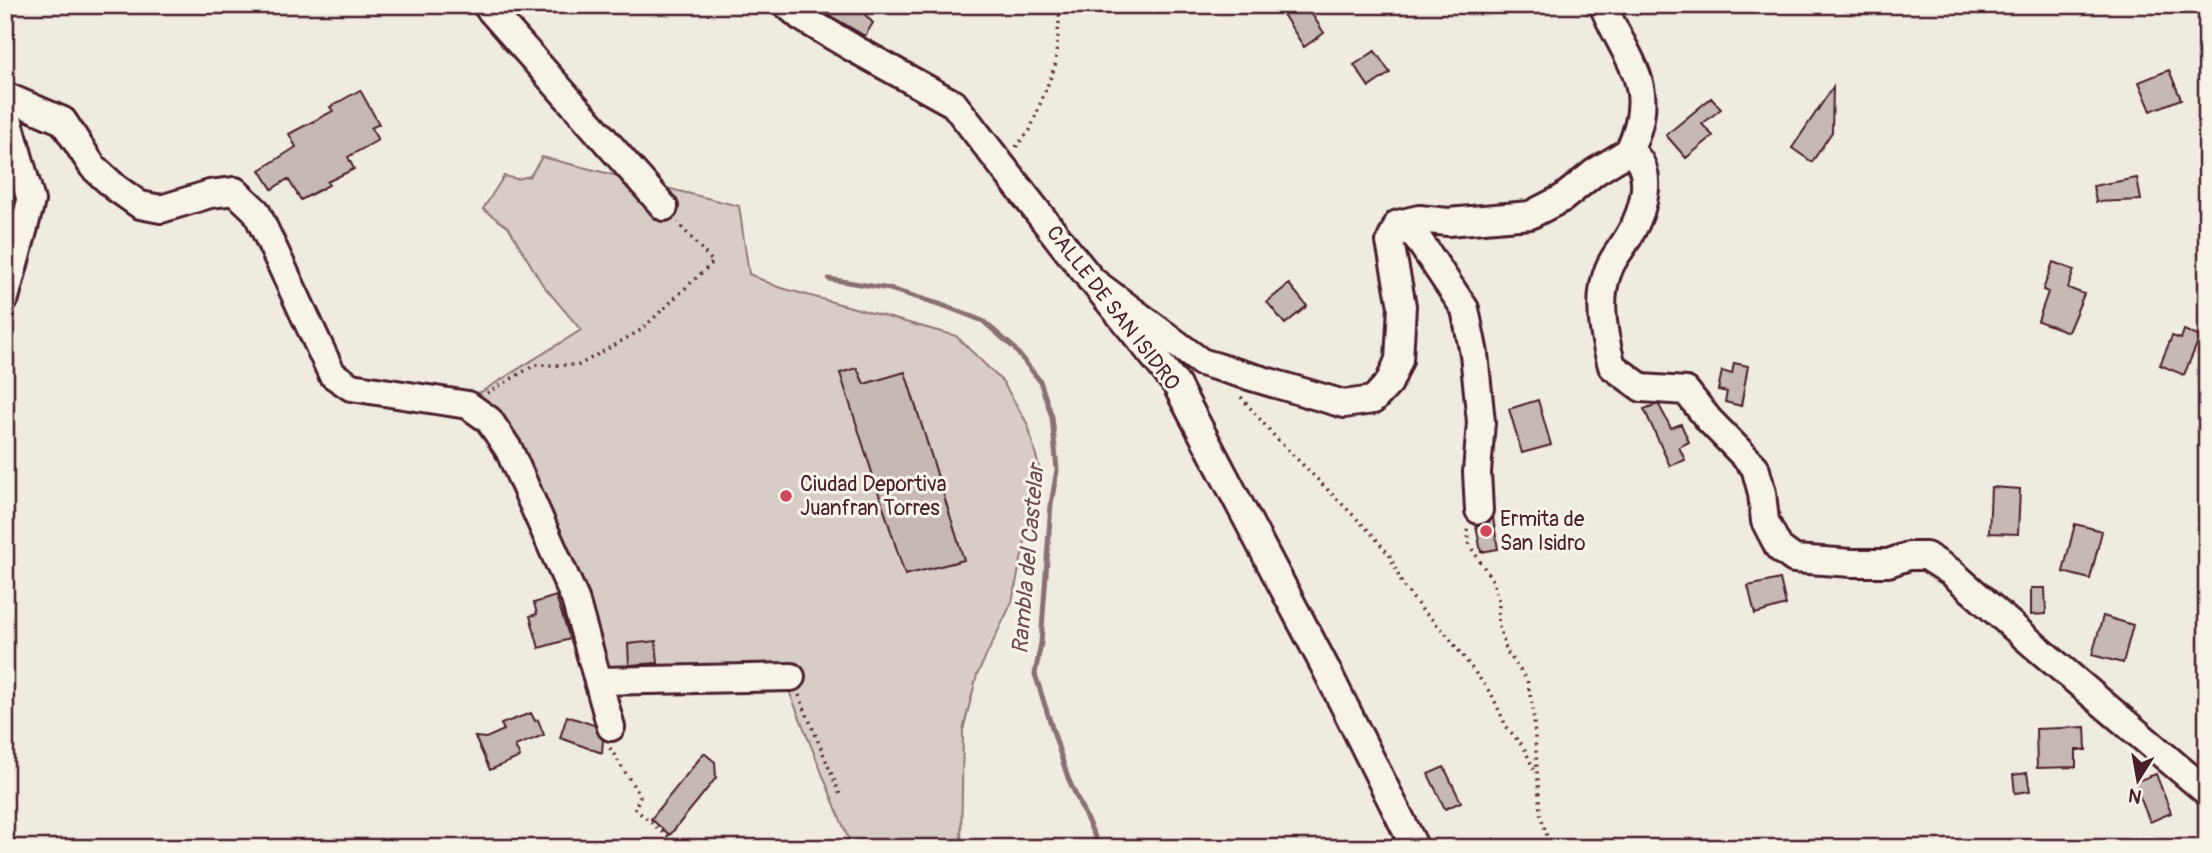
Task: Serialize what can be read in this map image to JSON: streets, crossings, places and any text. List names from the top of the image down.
{
  "streets": {
    "street": ["CALLE DE SAN ISIDRO"]
  },
  "water": ["Rambla del Castelar"],
  "places": ["Ciudad Deportiva Juanfran Torres", "Ermita de San Isidro"],
  "north": "bottom"
}
